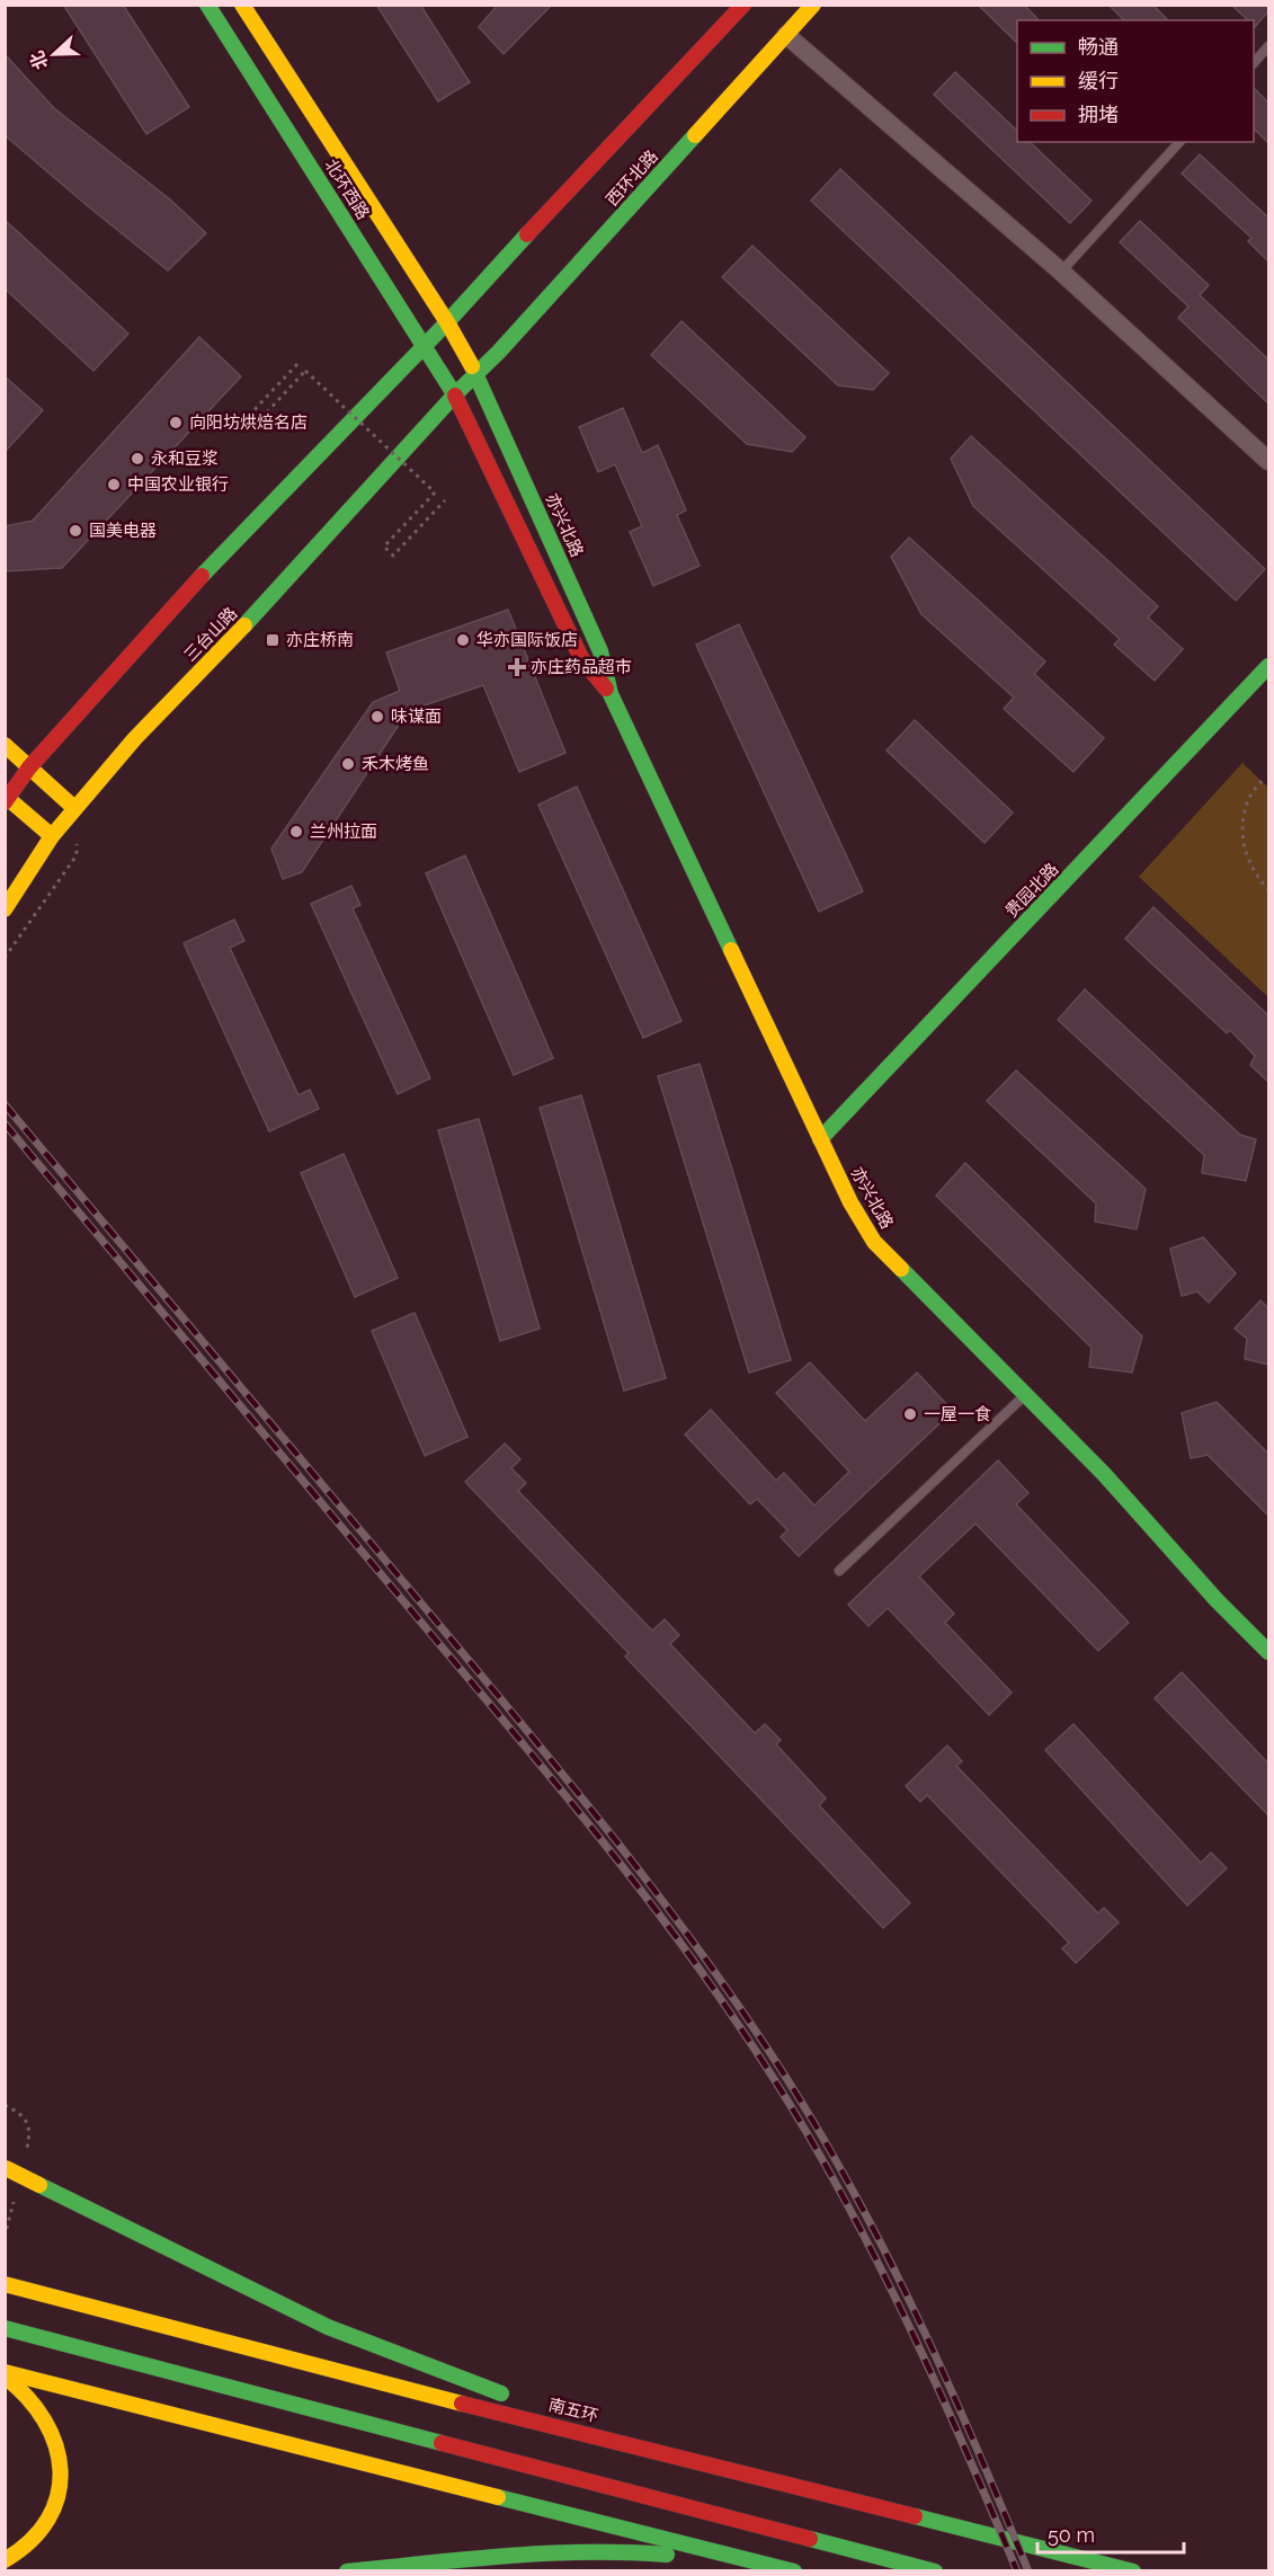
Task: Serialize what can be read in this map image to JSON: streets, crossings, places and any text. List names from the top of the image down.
{
  "streets": {
    "main road": [
      "西环北路",
      "北环西路",
      "亦兴北路",
      "三台山路",
      "贵园北路",
      "南五环"
    ]
  },
  "crossings": [
    ["西环北路", "北环西路"],
    ["西环北路", "亦兴北路"],
    ["西环北路", "三台山路"],
    ["北环西路", "亦兴北路"],
    ["北环西路", "三台山路"],
    ["亦兴北路", "三台山路"],
    ["亦兴北路", "贵园北路"]
  ],
  "places": {
    "other": [
      "向阳坊烘焙名店",
      "永和豆浆",
      "中国农业银行",
      "国美电器",
      "华亦国际饭店",
      "味谋面",
      "禾木烤鱼",
      "兰州拉面",
      "一屋一食"
    ],
    "transit": ["亦庄桥南"],
    "health": ["亦庄药品超市"]
  },
  "legend": ["畅通", "缓行", "拥堵"],
  "scale_bar": "50 m",
  "north": "left"
}
